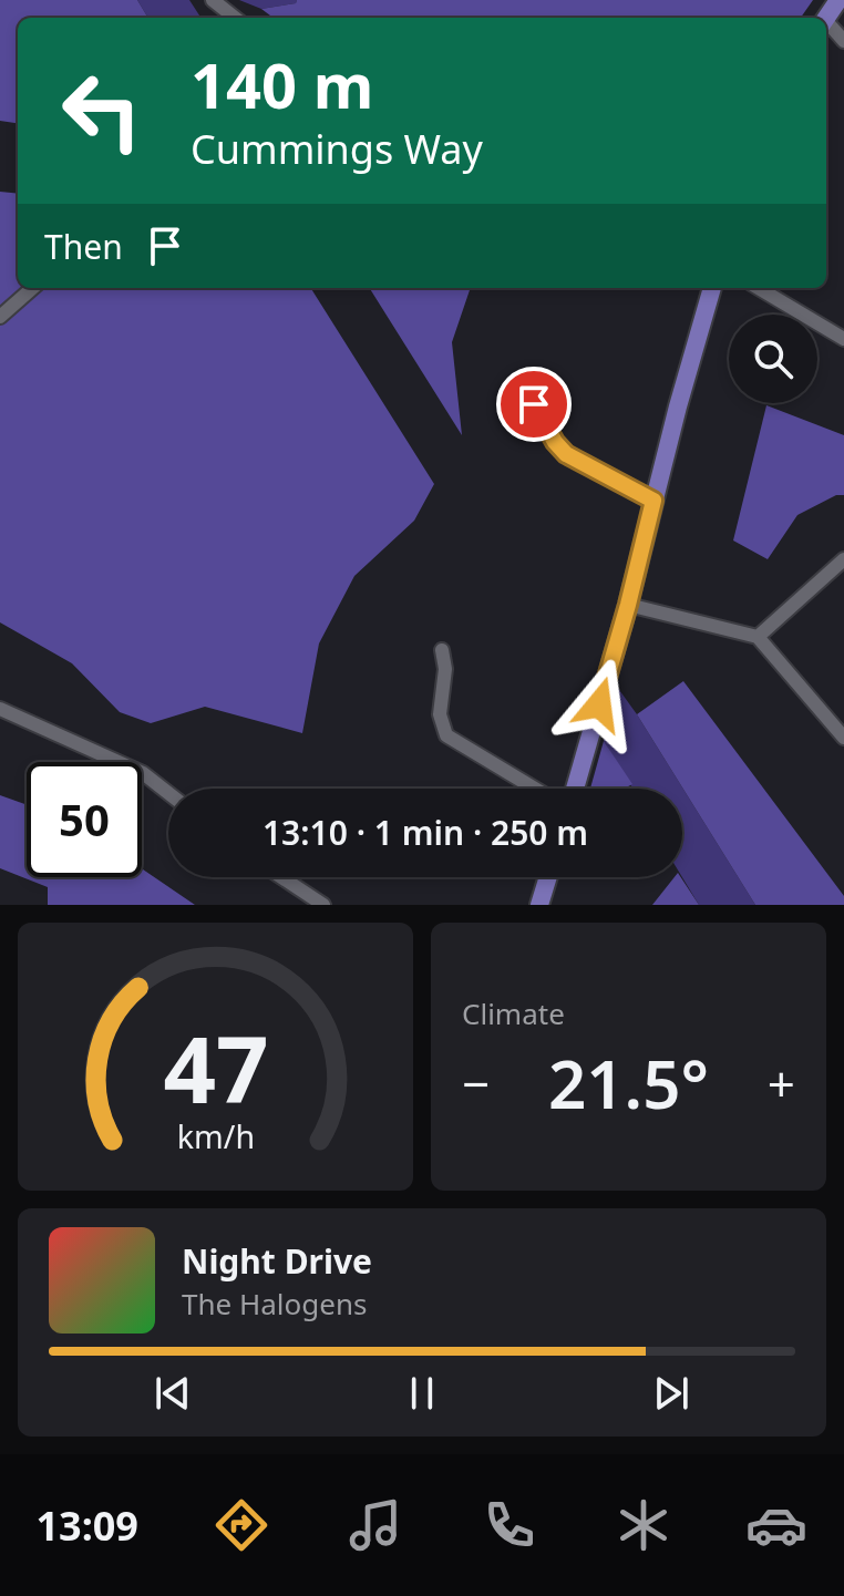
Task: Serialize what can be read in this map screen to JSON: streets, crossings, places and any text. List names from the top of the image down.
{
  "page": {
    "turn": ["140 m", "Cummings Way"],
    "then": "Then",
    "limit": "50",
    "trip": "13:10 · 1 min · 250 m",
    "tile": "Climate",
    "heat": ["−", "21.5°", "+"],
    "song": ["Night Drive", "The Halogens"],
    "tabs": "13:09",
    "gauge": ["47", "km/h"]
  }
}
